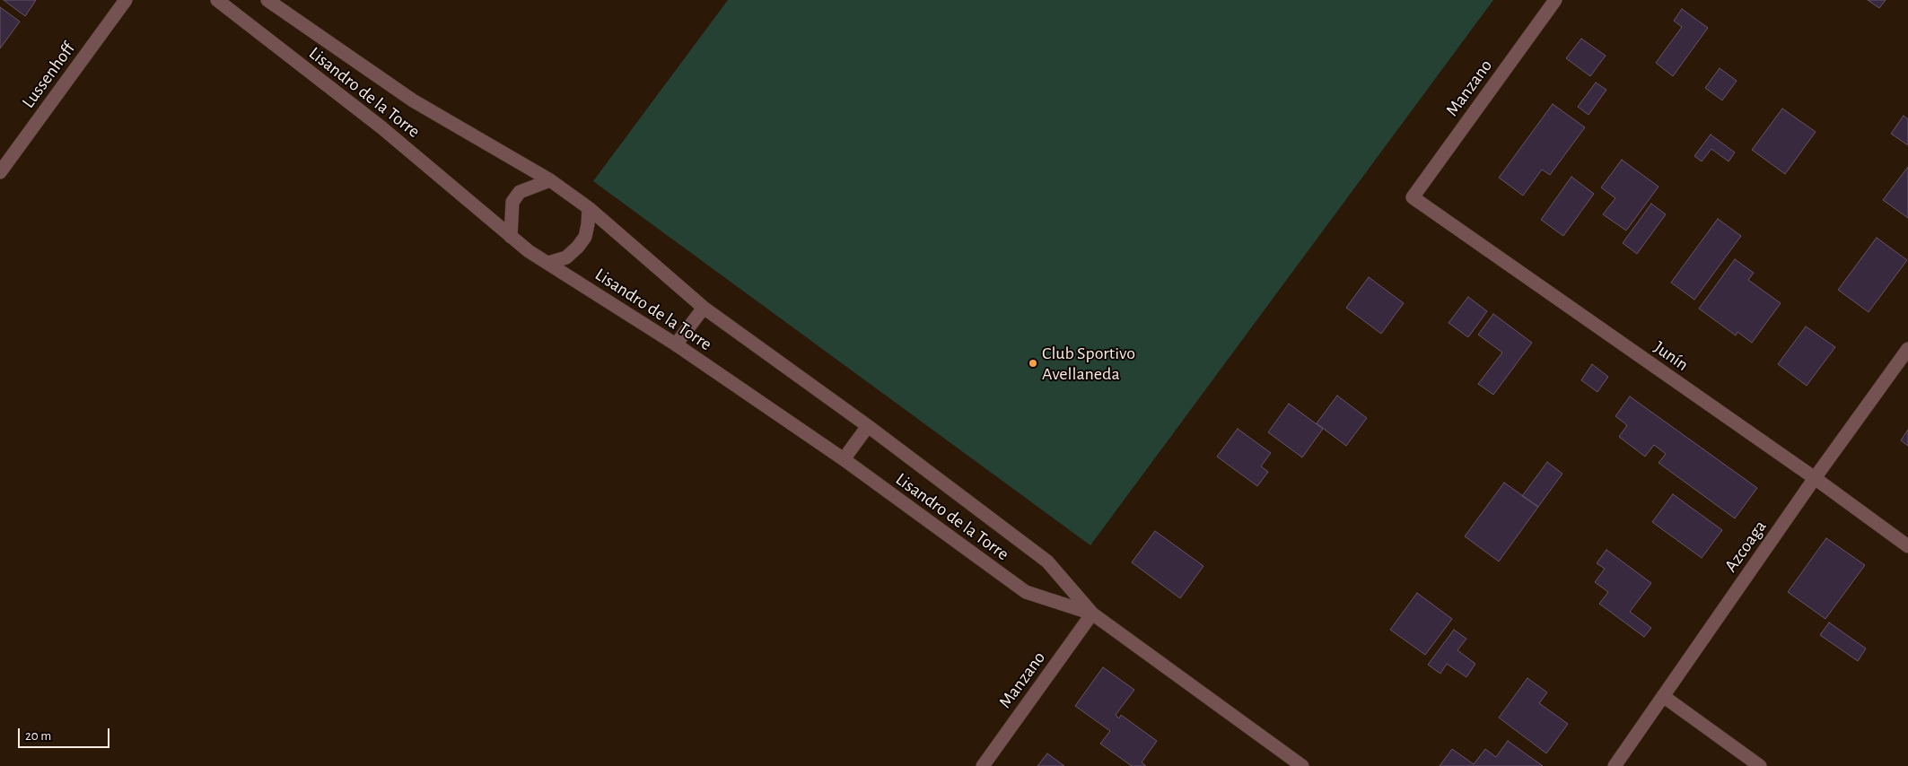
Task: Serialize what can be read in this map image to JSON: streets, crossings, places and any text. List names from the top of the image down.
{
  "streets": {
    "street": [
      "Lussenhoff",
      "Manzano",
      "Lisandro de la Torre",
      "Junín",
      "Azcoaga"
    ]
  },
  "crossings": [
    ["Manzano", "Lisandro de la Torre"],
    ["Manzano", "Junín"],
    ["Junín", "Azcoaga"]
  ],
  "places": ["Club Sportivo Avellaneda"],
  "scale_bar": "20 m"
}
